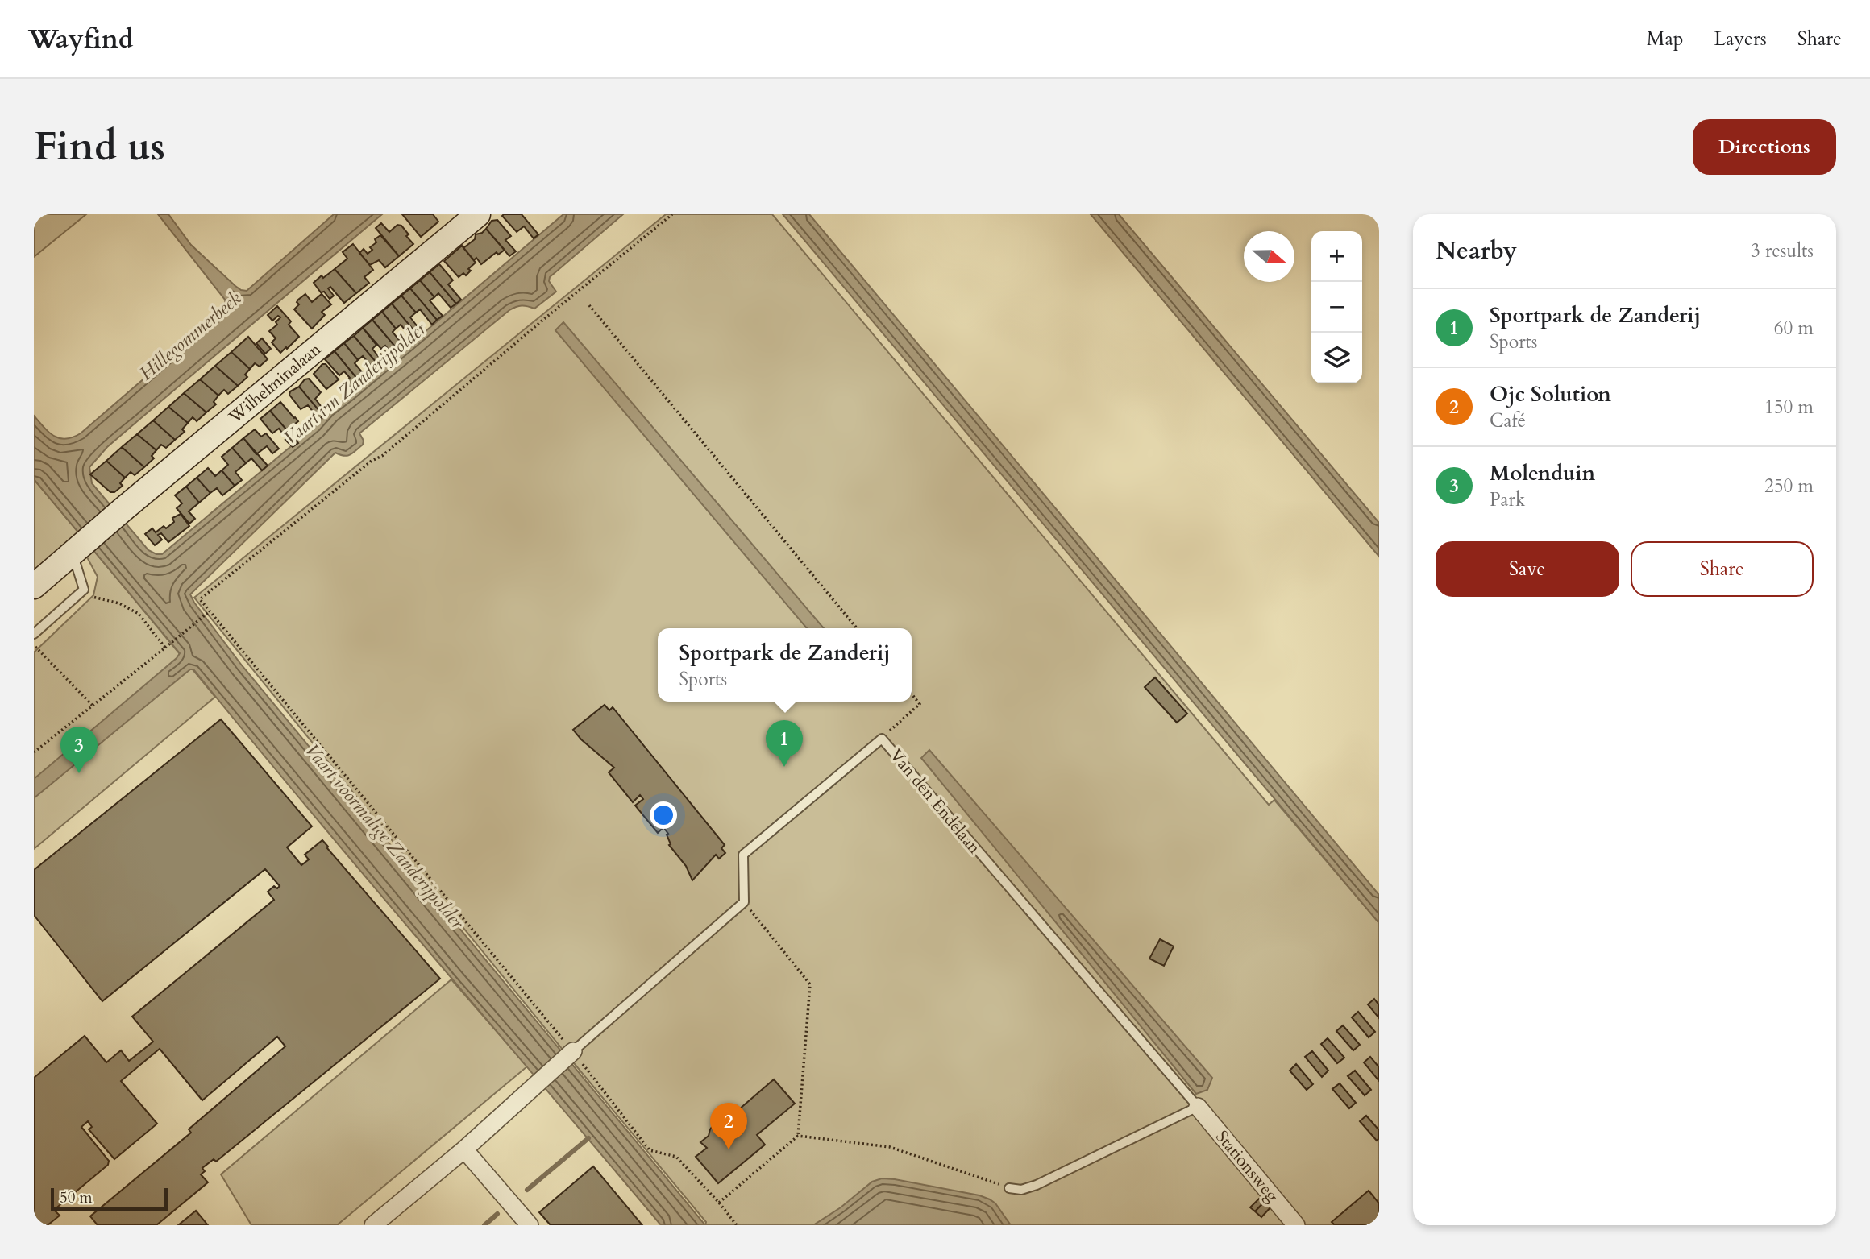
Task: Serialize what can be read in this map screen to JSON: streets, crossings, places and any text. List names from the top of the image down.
{
  "streets": {
    "main road": ["Wilhelminalaan"],
    "street": ["Stationsweg"],
    "lane": ["Van den Endelaan"]
  },
  "crossings": [
    ["Van den Endelaan", "Stationsweg"]
  ],
  "water": ["Hillegommerbeek", "Vaart vm Zanderijpolder", "Vaart voormalige Zanderijpolder"],
  "scale_bar": "50 m",
  "north": "right",
  "page": {
    "header": "Wayfind",
    "nav": ["Map", "Layers", "Share"],
    "buttons": [
      "Directions",
      ["Save", "Share"]
    ],
    "title": "Find us",
    "heading": ["Nearby", "3 results"],
    "map_buttons": ["+", "−"],
    "list": [
      {
        "mark": "1",
        "name": "Sportpark de Zanderij",
        "note": "Sports",
        "value": "60 m"
      },
      {
        "mark": "2",
        "name": "Ojc Solution",
        "note": "Café",
        "value": "150 m"
      },
      {
        "mark": "3",
        "name": "Molenduin",
        "note": "Park",
        "value": "250 m"
      }
    ],
    "popup": ["Sportpark de Zanderij", "Sports"],
    "pins": ["1", "3", "2"],
    "scale": "50 m"
  }
}
